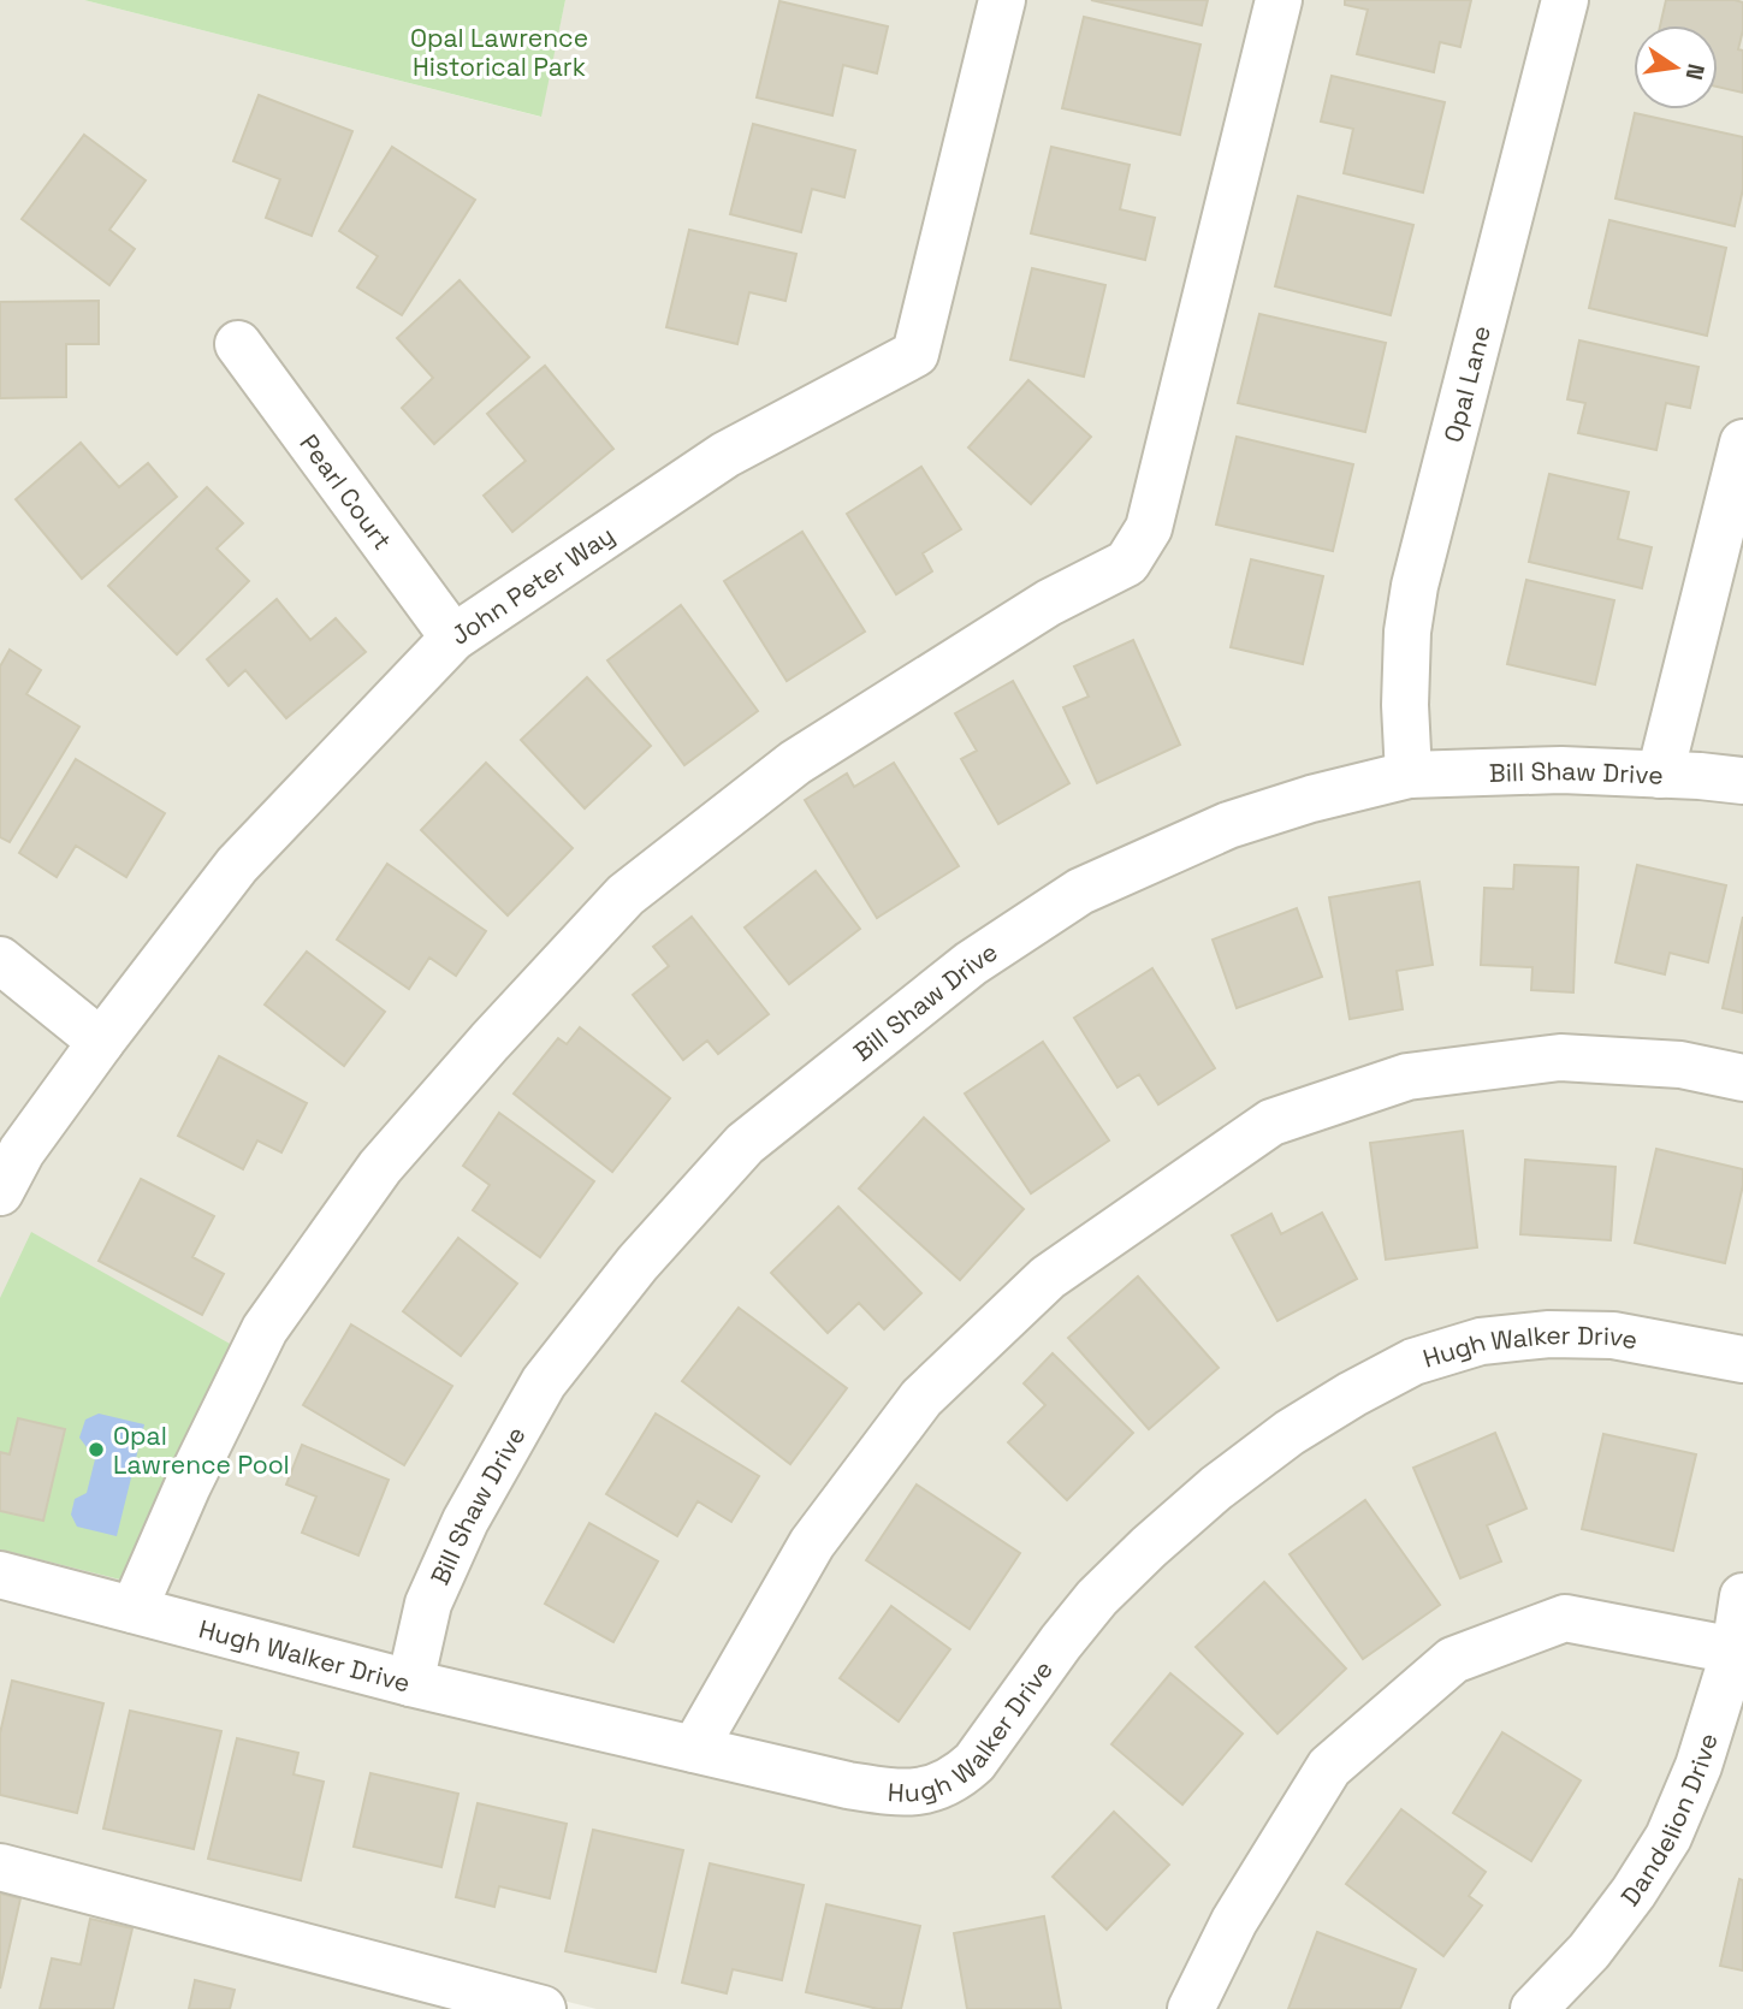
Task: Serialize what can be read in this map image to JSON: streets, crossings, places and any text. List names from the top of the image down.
{
  "streets": {
    "street": [
      "Opal Lane",
      "Pearl Court",
      "John Peter Way",
      "Bill Shaw Drive",
      "Hugh Walker Drive",
      "Dandelion Drive"
    ]
  },
  "crossings": [
    ["Opal Lane", "Bill Shaw Drive"],
    ["Pearl Court", "John Peter Way"],
    ["Bill Shaw Drive", "Hugh Walker Drive"]
  ],
  "parks": ["Opal Lawrence Historical Park"],
  "places": ["Opal Lawrence Pool"],
  "north": "right"
}
